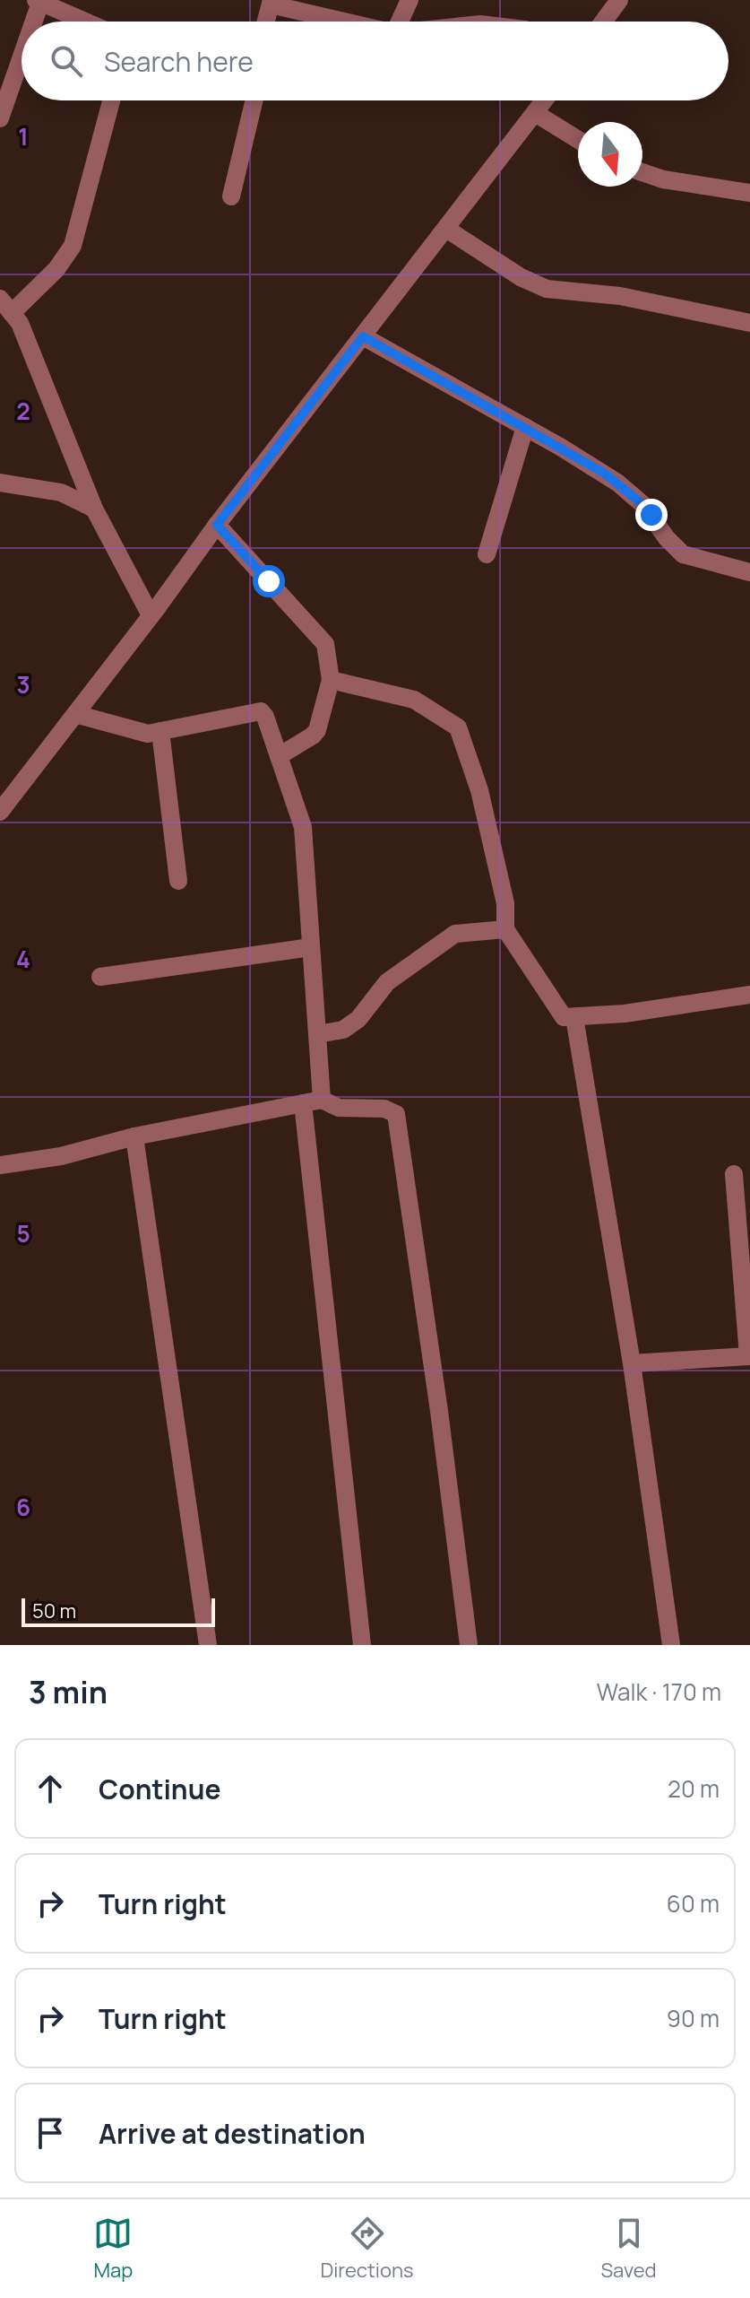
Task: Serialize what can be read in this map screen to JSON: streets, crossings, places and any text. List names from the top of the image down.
{
  "scale_bar": "50 m",
  "north": "bottom",
  "page": {
    "search": "Search here",
    "scale": "50 m",
    "heading": ["3 min", "Walk · 170 m"],
    "list": [
      ["Continue", "20 m"],
      ["Turn right", "60 m"],
      ["Turn right", "90 m"],
      "Arrive at destination"
    ],
    "nav": ["Map", "Directions", "Saved"]
  },
  "grid": {
    "rows": [
      "1",
      "2",
      "3",
      "4",
      "5",
      "6"
    ]
  }
}
